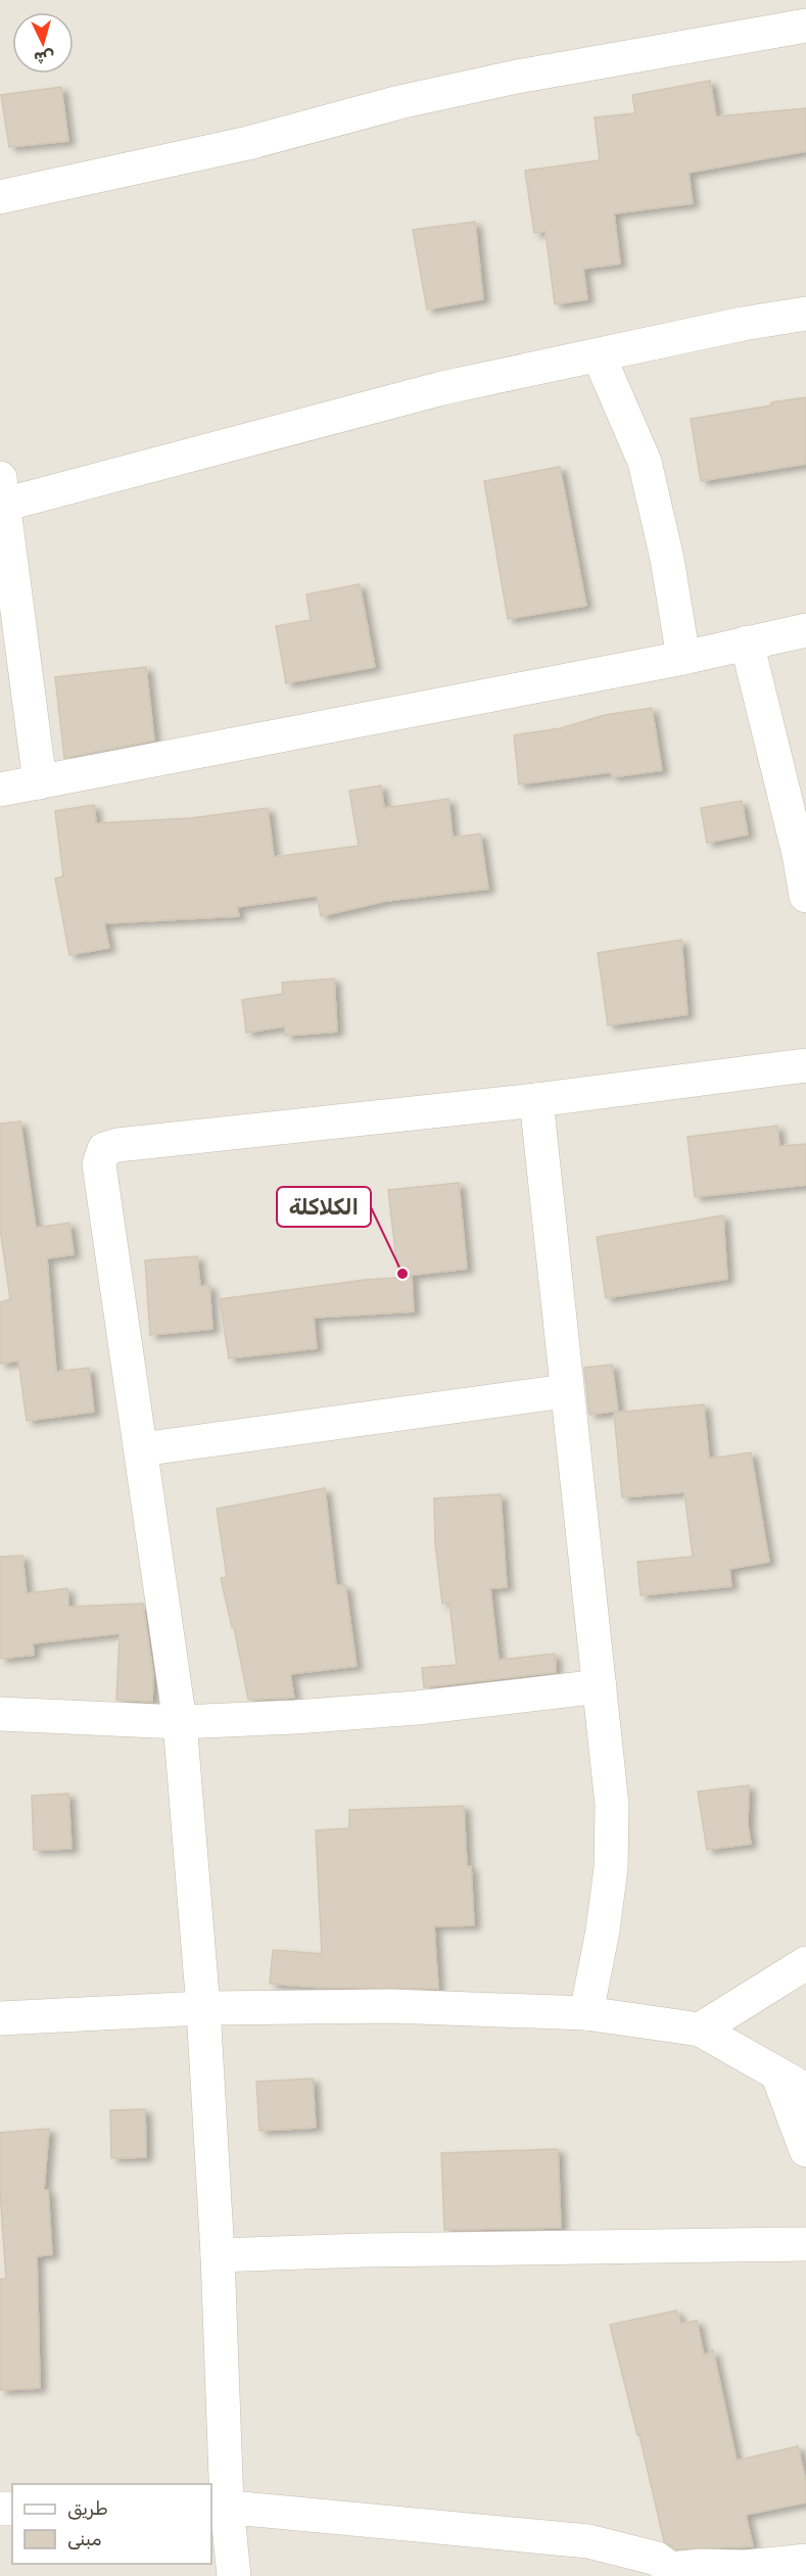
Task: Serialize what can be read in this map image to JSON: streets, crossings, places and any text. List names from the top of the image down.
{
  "places": ["الكلاكلة"],
  "legend": ["طريق", "مبنى"],
  "north": "bottom"
}
